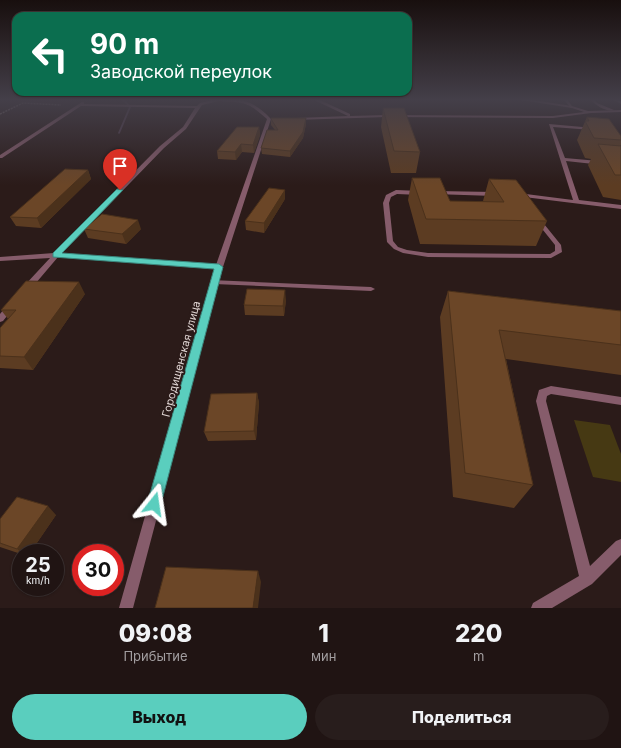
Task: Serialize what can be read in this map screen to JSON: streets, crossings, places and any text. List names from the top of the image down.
{
  "streets": {
    "street": ["Городищенская улица"]
  },
  "page": {
    "turn": ["90 m", "Заводской переулок"],
    "speed": "25 km/h",
    "limit": "30",
    "eta": [
      "09:08",
      "Прибытие",
      "1",
      "мин",
      "220",
      "m"
    ],
    "buttons": ["Выход", "Поделиться"]
  }
}
